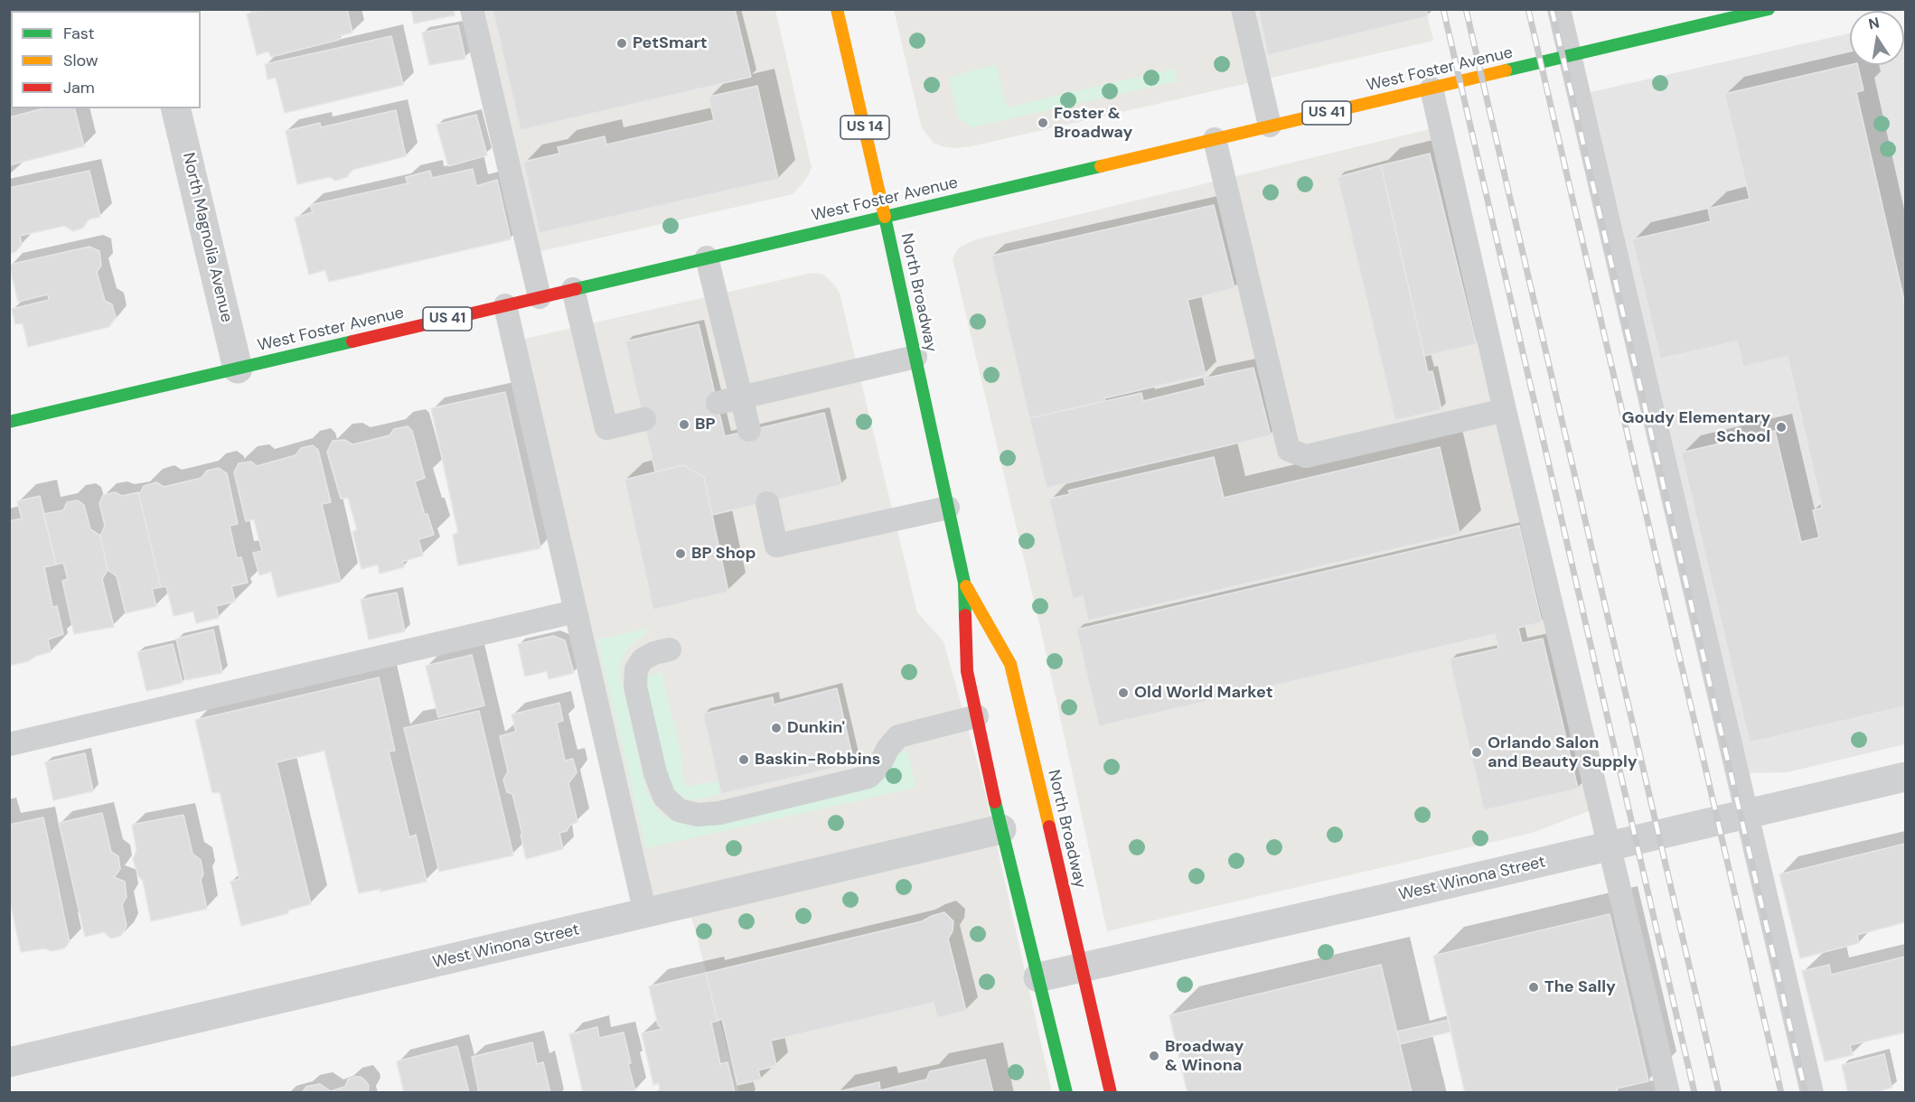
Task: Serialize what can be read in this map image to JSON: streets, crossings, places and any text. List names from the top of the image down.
{
  "streets": {
    "main road": [
      "West Foster Avenue",
      "US 41",
      "US 14",
      "North Broadway"
    ],
    "street": ["North Magnolia Avenue", "West Winona Street"]
  },
  "crossings": [
    ["West Foster Avenue", "North Magnolia Avenue"],
    ["West Foster Avenue", "North Broadway"],
    ["North Broadway", "West Winona Street"]
  ],
  "places": [
    "PetSmart",
    "Foster & Broadway",
    "BP",
    "Goudy Elementary School",
    "BP Shop",
    "Old World Market",
    "Dunkin'",
    "Orlando Salon and Beauty Supply",
    "Baskin-Robbins",
    "The Sally",
    "Broadway & Winona"
  ],
  "legend": ["Fast", "Slow", "Jam"],
  "north": "top"
}
